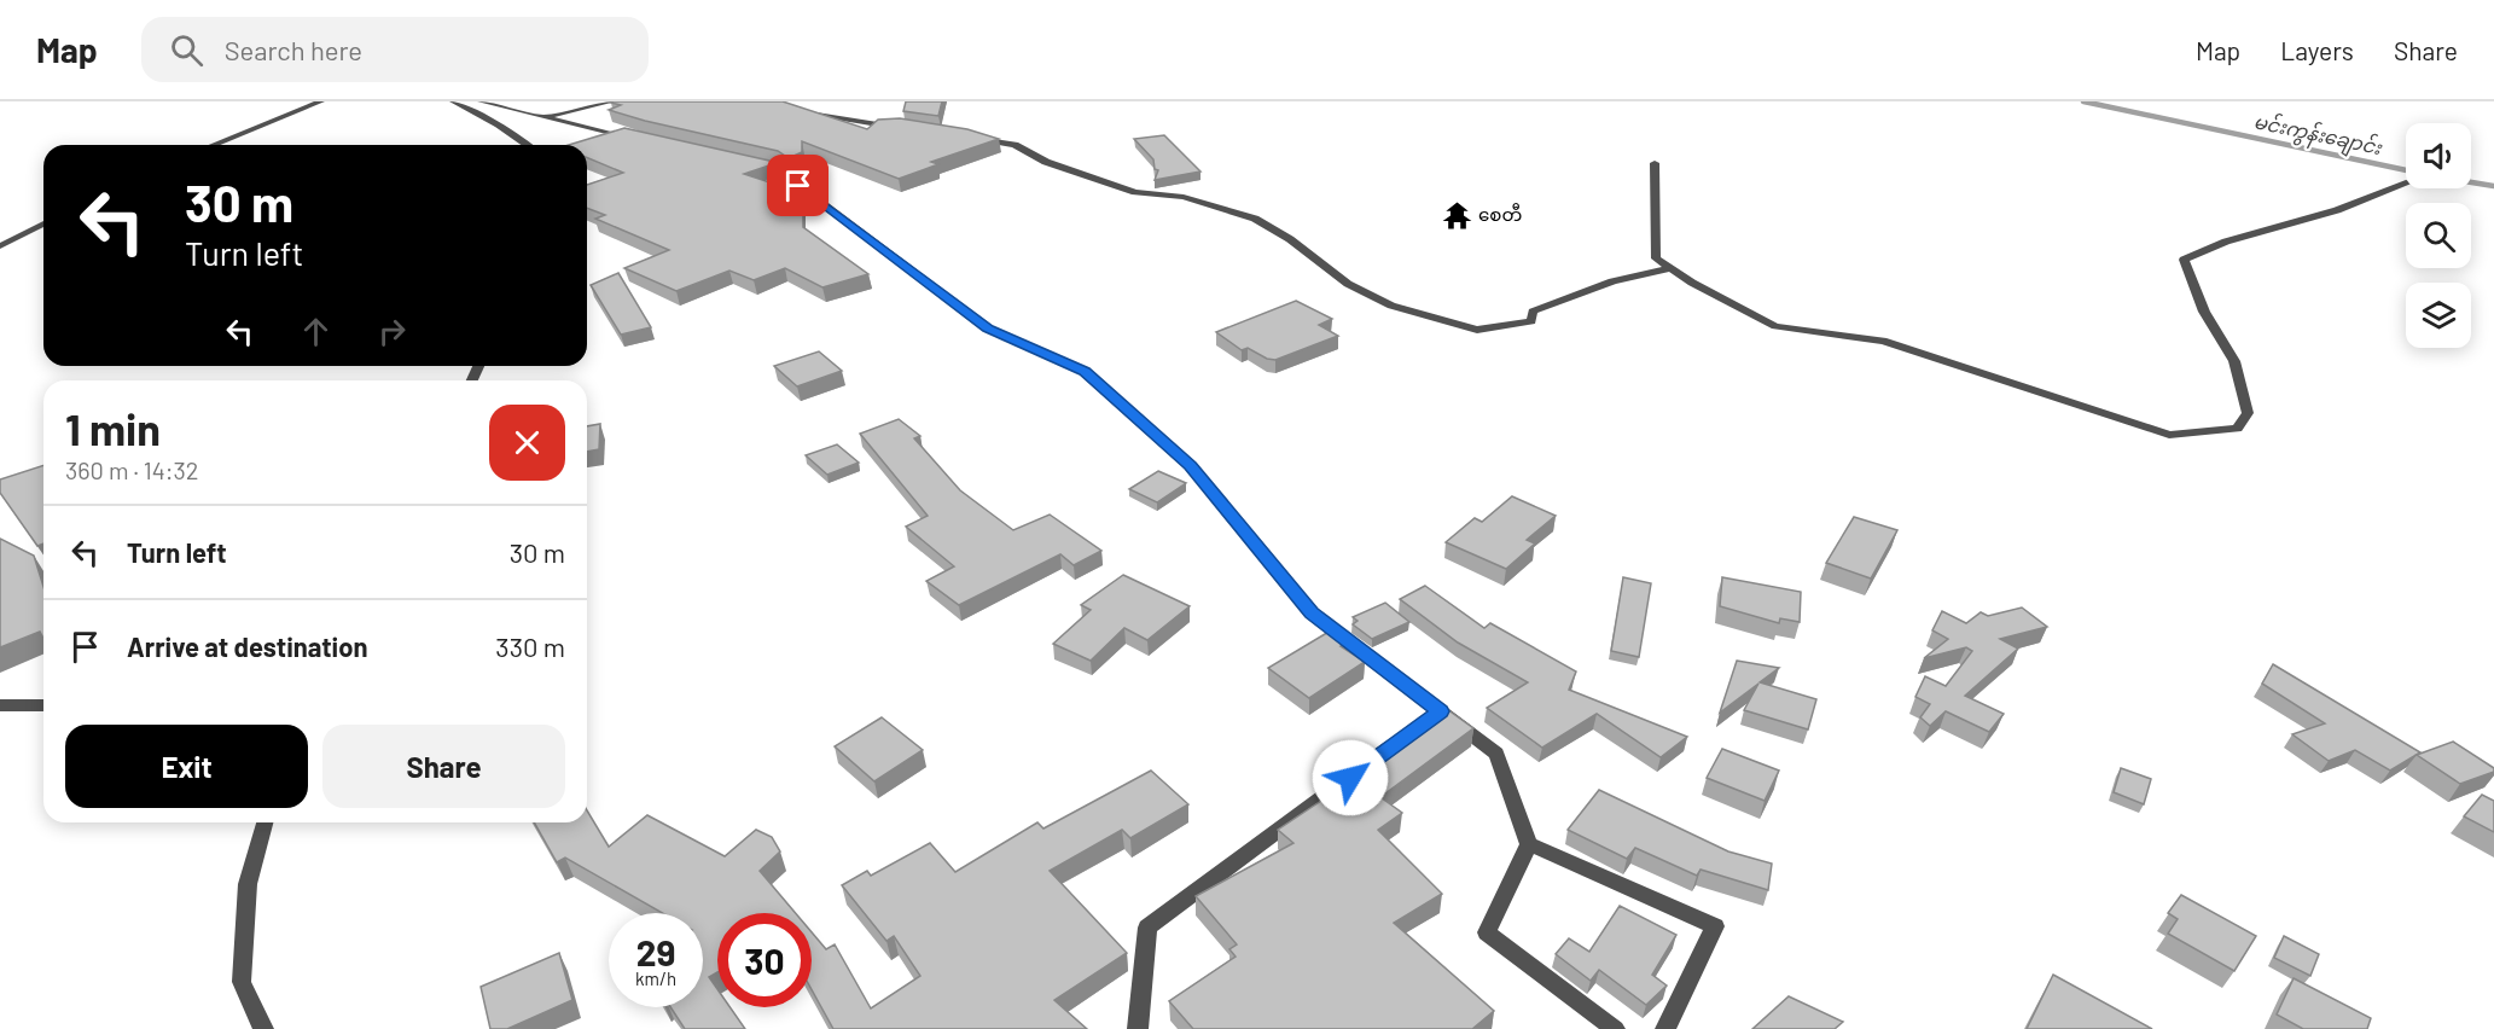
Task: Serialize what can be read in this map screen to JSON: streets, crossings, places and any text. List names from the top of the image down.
{
  "water": ["မင်းကွန်းချောင်း"],
  "places": {
    "temple": ["စေတီ"]
  },
  "page": {
    "header": "Map",
    "search": "Search here",
    "nav": ["Map", "Layers", "Share"],
    "turn": ["30 m", "Turn left"],
    "heading": ["1 min", "360 m · 14:32"],
    "list": [
      {
        "name": "Turn left",
        "value": "30 m"
      },
      {
        "name": "Arrive at destination",
        "value": "330 m"
      }
    ],
    "buttons": ["Exit", "Share"],
    "speed": "29 km/h",
    "limit": "30"
  }
}
